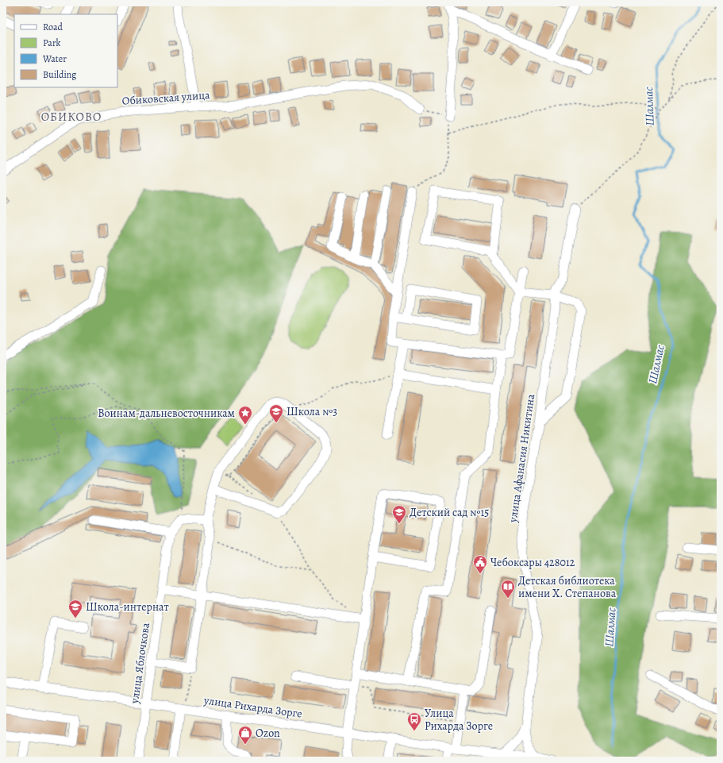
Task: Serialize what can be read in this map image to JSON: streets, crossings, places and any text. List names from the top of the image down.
{
  "streets": {
    "street": [
      "Обиковская улица",
      "улица Афанасия Никитина",
      "улица Яблочкова",
      "улица Рихарда Зорге"
    ]
  },
  "crossings": [
    ["улица Яблочкова", "улица Рихарда Зорге"]
  ],
  "districts": ["ОБИКОВО"],
  "water": ["Шалмас"],
  "places": {
    "school or university": ["Школа №3", "Детский сад №15", "Школа-интернат"],
    "place": ["Воинам-дальневосточникам"],
    "public building": ["Чебоксары 428012"],
    "library": ["Детская библиотека имени Х. Степанова"],
    "bus stop": ["Улица Рихарда Зорге"],
    "shop": ["Ozon"]
  },
  "legend": [
    "Road",
    "Park",
    "Water",
    "Building"
  ]
}
